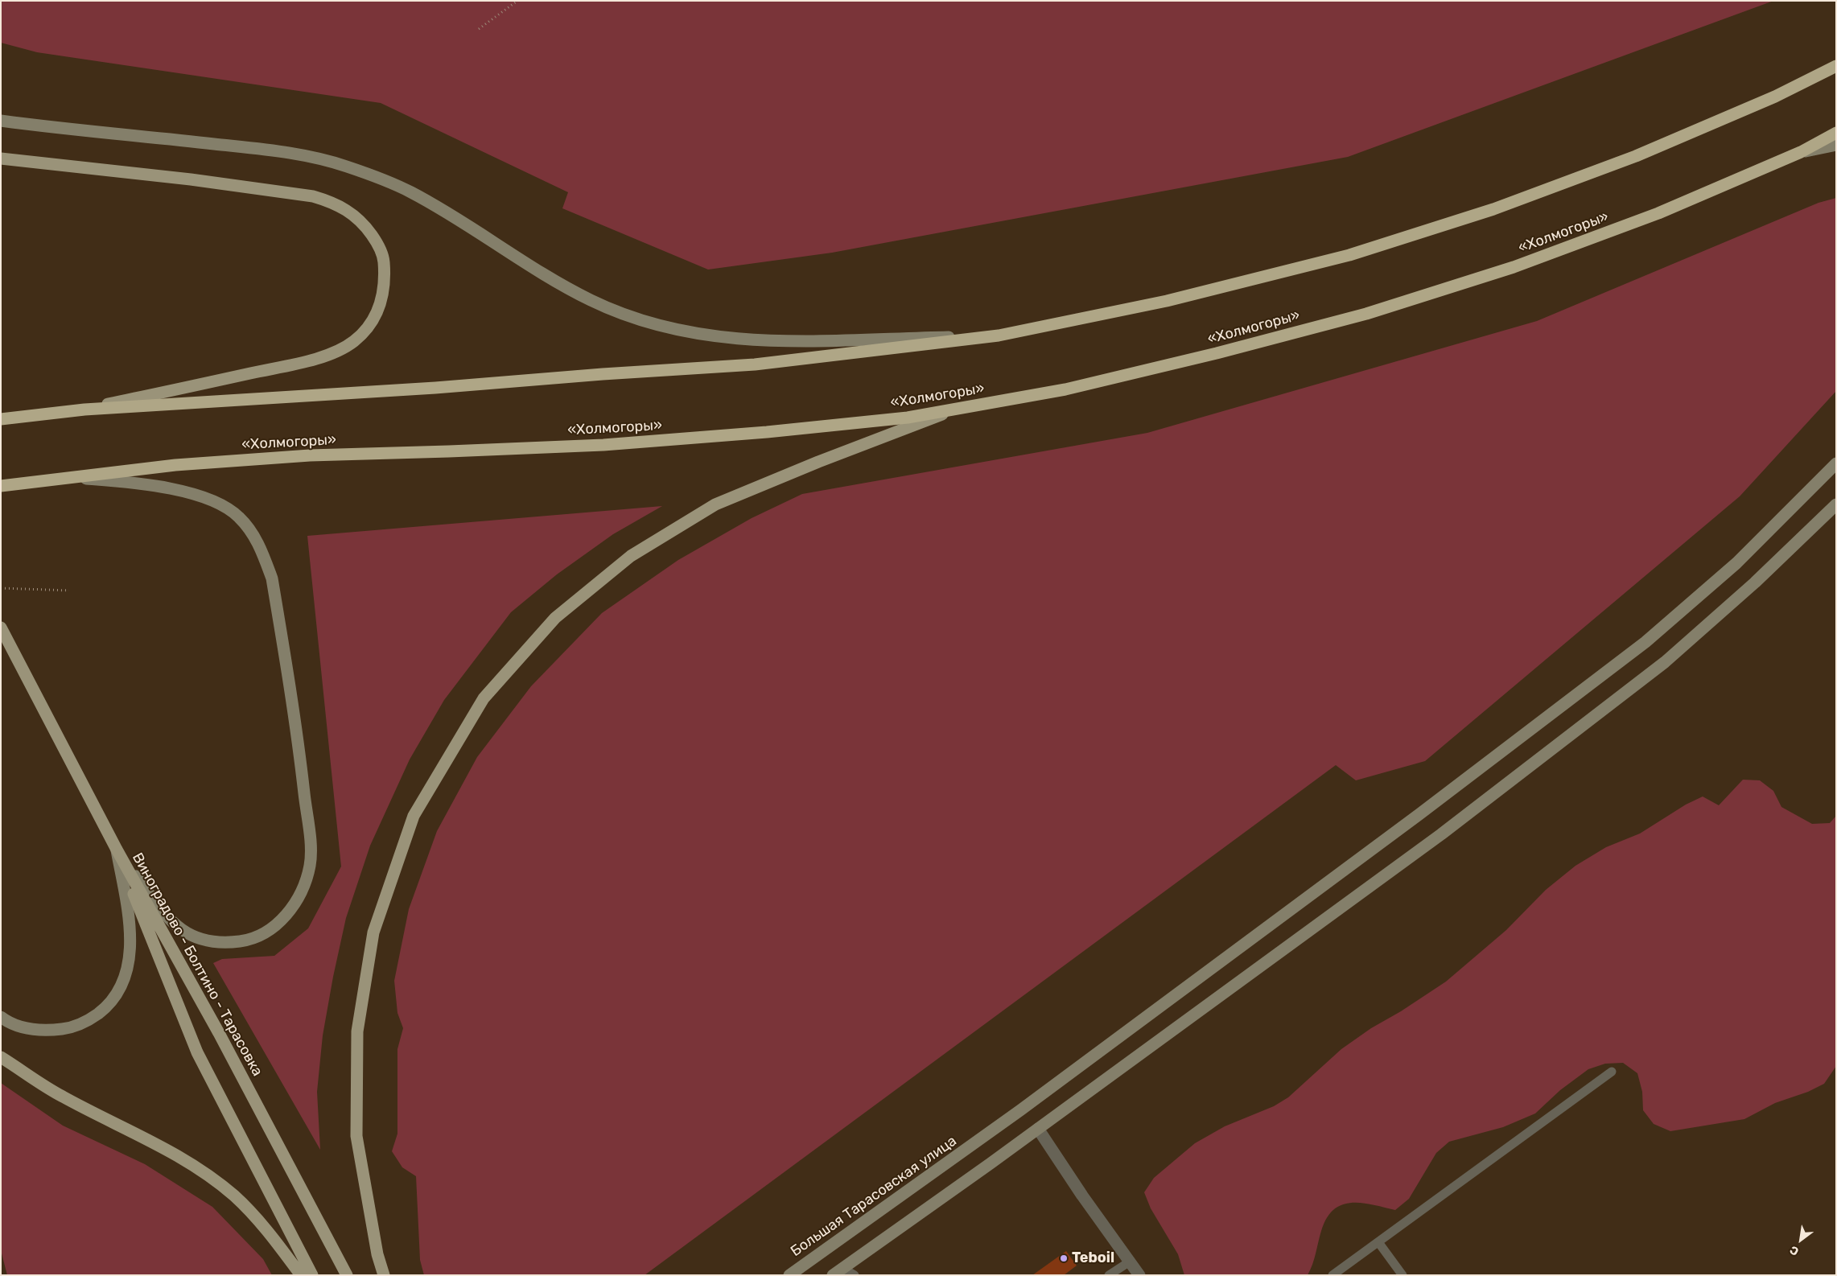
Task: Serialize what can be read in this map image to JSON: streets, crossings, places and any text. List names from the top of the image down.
{
  "streets": {
    "highway": ["«Холмогоры»"],
    "main road": ["Виноградово - Болтино - Тарасовка"],
    "street": ["Большая Тарасовская улица"]
  },
  "places": ["Teboil"],
  "north": "bottom left"
}
